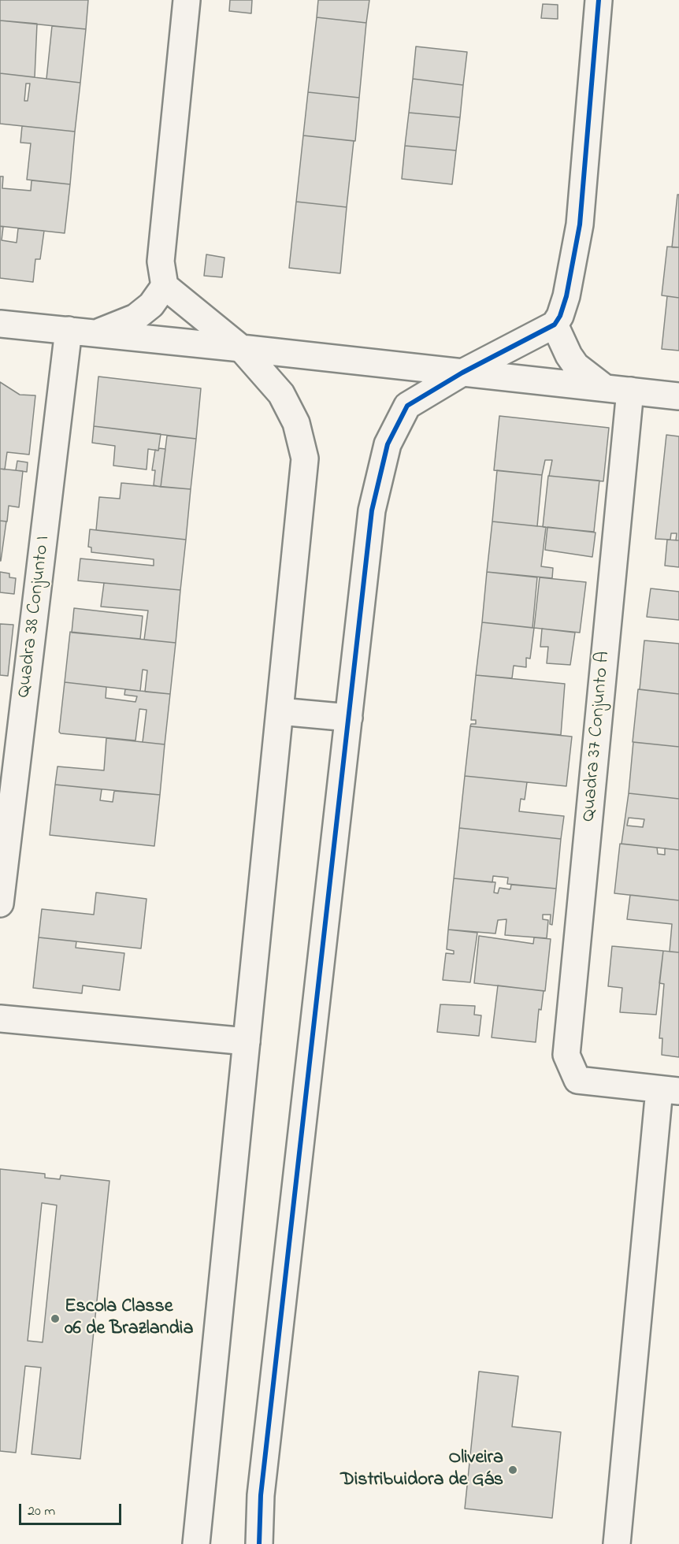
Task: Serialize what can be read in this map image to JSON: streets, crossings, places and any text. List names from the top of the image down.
{
  "streets": {
    "street": ["Quadra 38 Conjunto I", "Quadra 37 Conjunto A"]
  },
  "places": ["Escola Classe 06 de Brazlandia", "Oliveira Distribuidora de Gás"],
  "scale_bar": "20 m"
}
